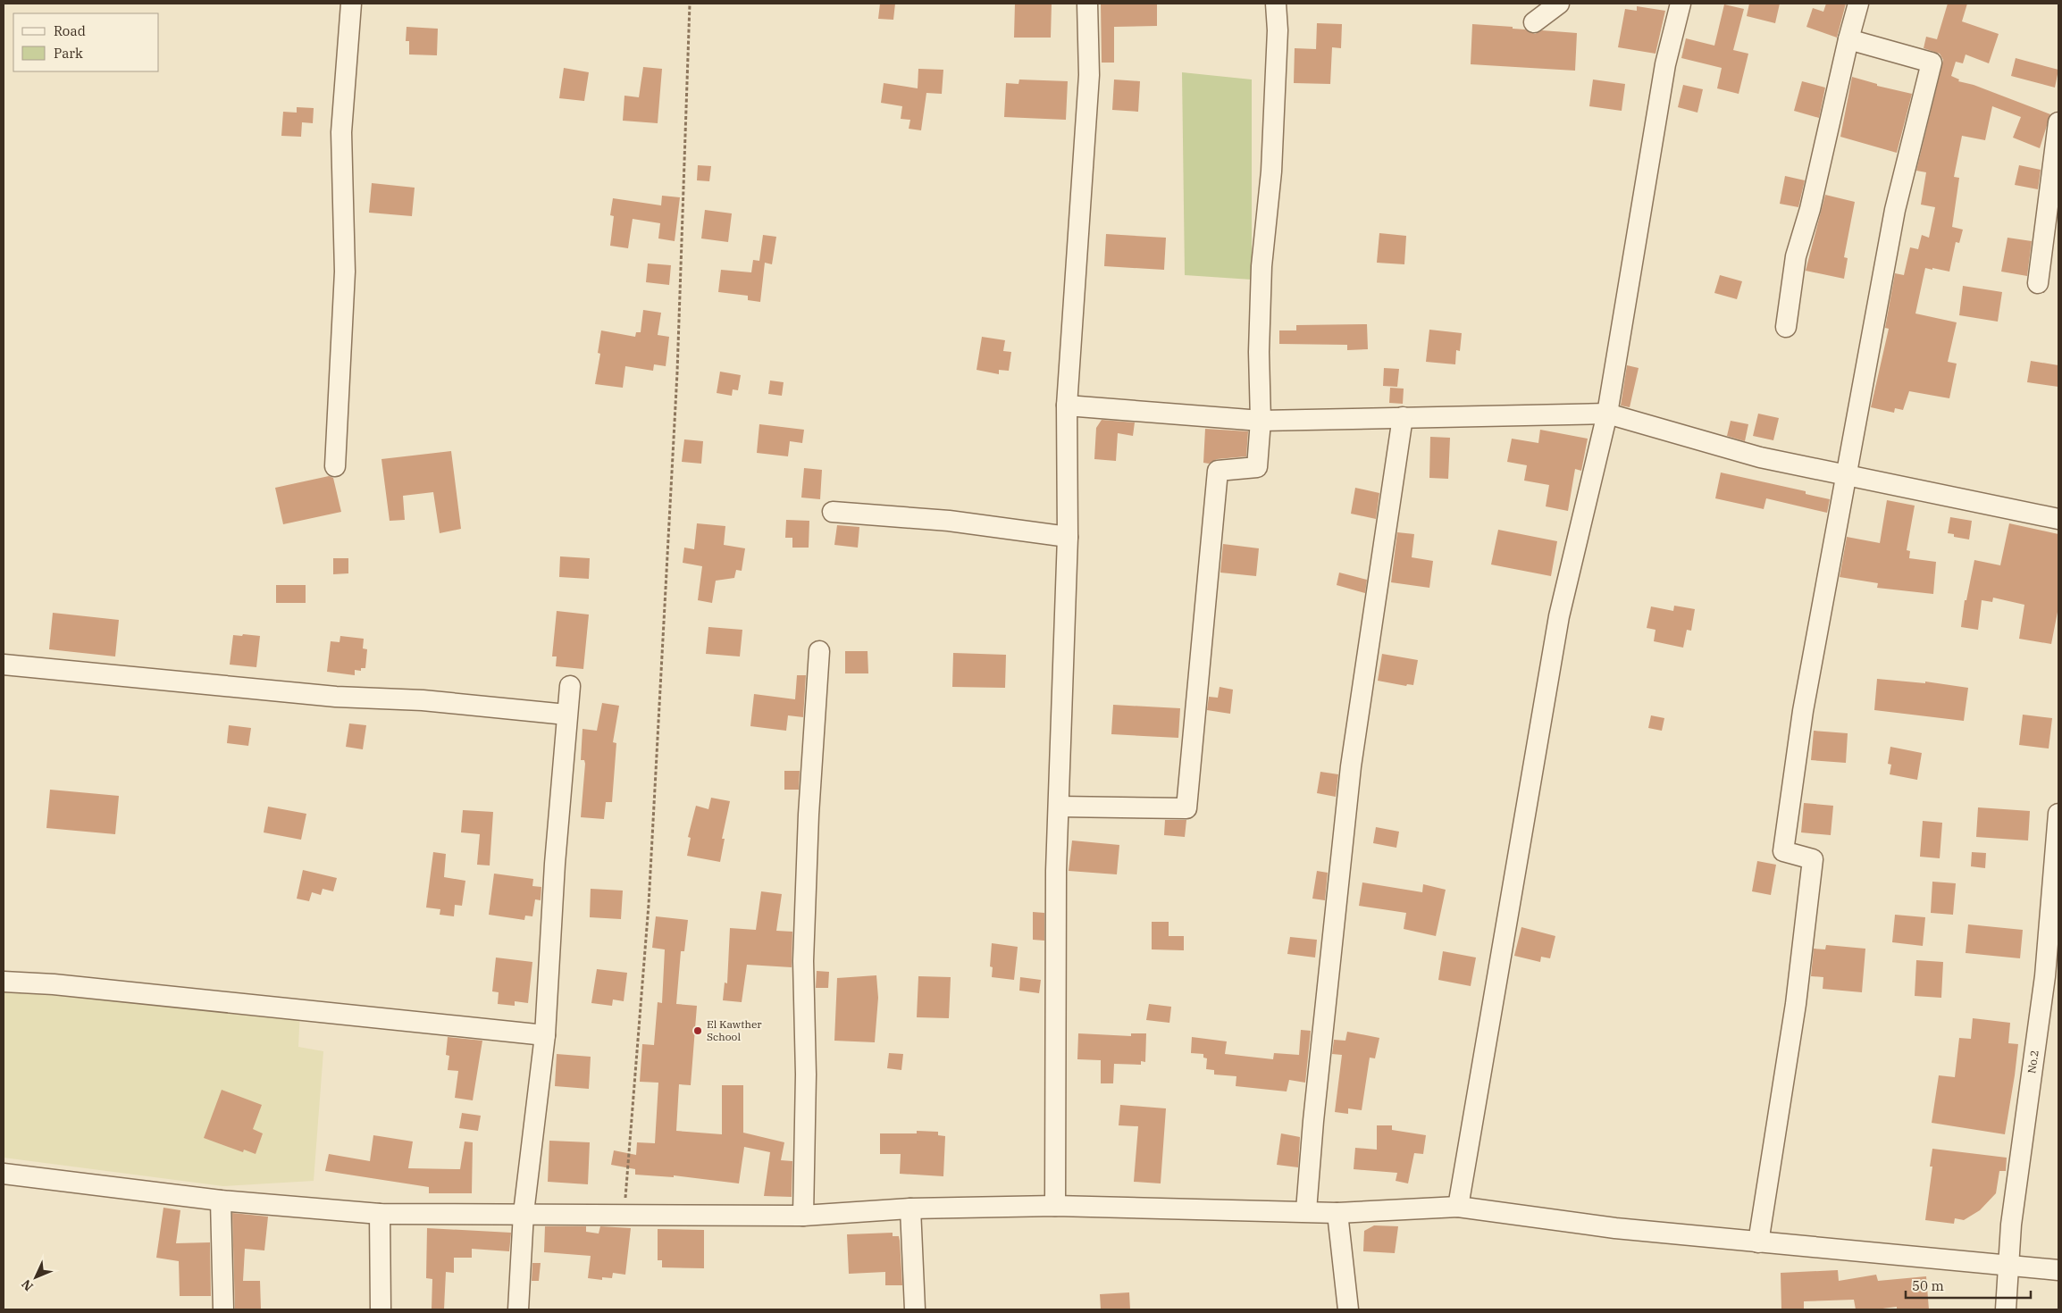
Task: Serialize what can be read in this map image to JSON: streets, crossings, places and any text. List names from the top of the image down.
{
  "streets": {
    "street": ["No.2"]
  },
  "places": ["El Kawther School"],
  "legend": ["Road", "Park"],
  "scale_bar": "50 m",
  "north": "bottom left"
}
